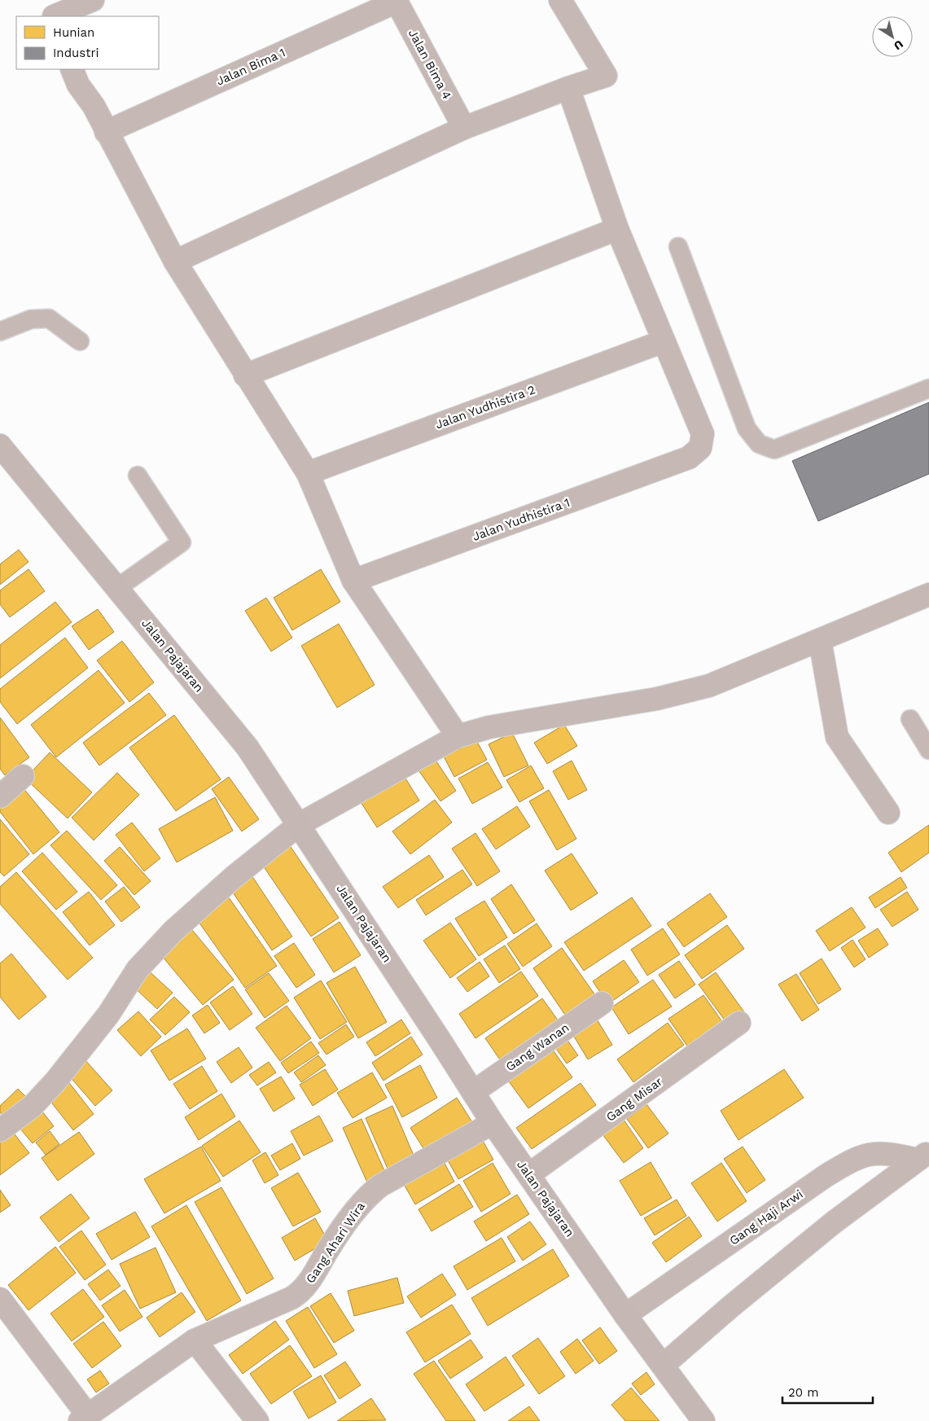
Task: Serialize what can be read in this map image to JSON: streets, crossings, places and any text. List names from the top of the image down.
{
  "streets": {
    "main road": ["Jalan Pajajaran"],
    "street": [
      "Jalan Bima 4",
      "Jalan Bima 1",
      "Jalan Yudhistira 2",
      "Jalan Yudhistira 1",
      "Gang Wanan",
      "Gang Misar",
      "Gang Haji Arwi",
      "Gang Ahari Wira"
    ]
  },
  "crossings": [
    ["Jalan Bima 4", "Jalan Bima 1"],
    ["Jalan Yudhistira 2", "Jalan Yudhistira 1"],
    ["Jalan Pajajaran", "Gang Wanan"],
    ["Jalan Pajajaran", "Gang Misar"],
    ["Jalan Pajajaran", "Gang Haji Arwi"],
    ["Jalan Pajajaran", "Gang Ahari Wira"]
  ],
  "legend": ["Hunian", "Industri"],
  "scale_bar": "20 m",
  "north": "bottom right"
}
